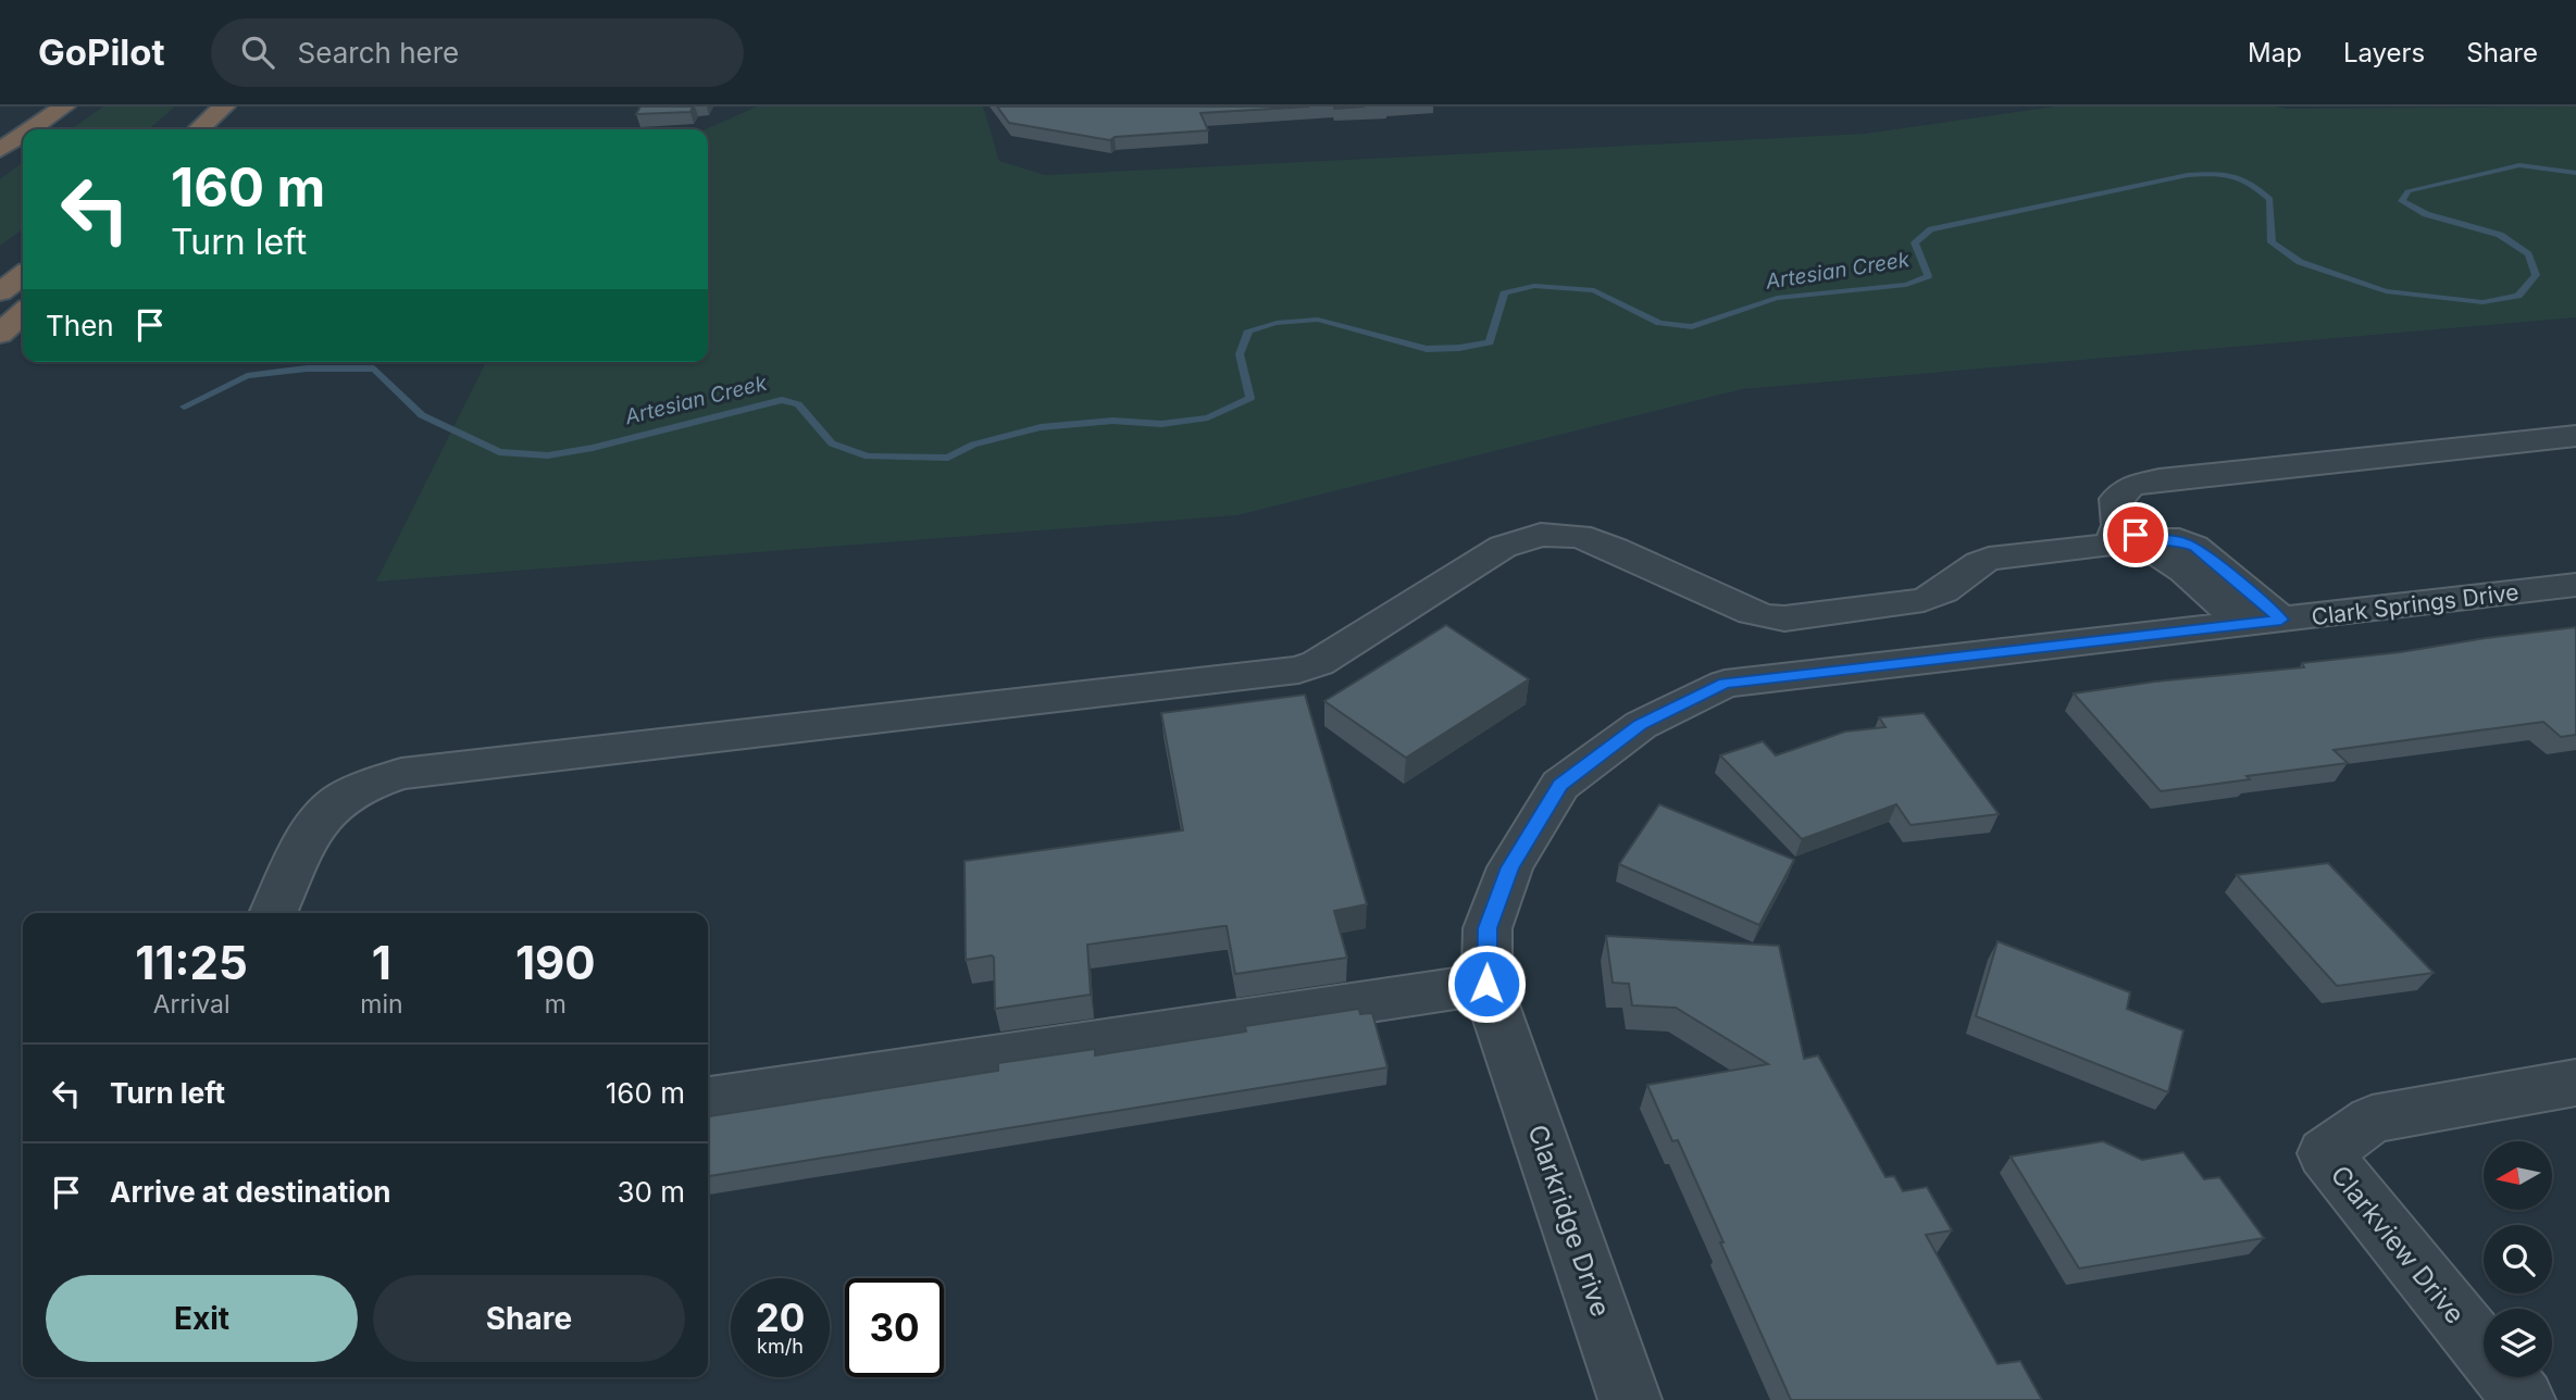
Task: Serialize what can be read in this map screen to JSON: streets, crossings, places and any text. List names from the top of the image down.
{
  "streets": {
    "street": ["Clark Springs Drive", "Clarkridge Drive", "Clarkview Drive"]
  },
  "crossings": [
    ["Clark Springs Drive", "Clarkridge Drive"]
  ],
  "water": ["Artesian Creek"],
  "north": "left",
  "page": {
    "header": "GoPilot",
    "search": "Search here",
    "nav": ["Map", "Layers", "Share"],
    "turn": ["160 m", "Turn left"],
    "then": "Then",
    "eta": [
      "11:25",
      "Arrival",
      "1",
      "min",
      "190",
      "m"
    ],
    "list": [
      {
        "name": "Turn left",
        "value": "160 m"
      },
      {
        "name": "Arrive at destination",
        "value": "30 m"
      }
    ],
    "buttons": ["Exit", "Share"],
    "speed": "20 km/h",
    "limit": "30"
  }
}
